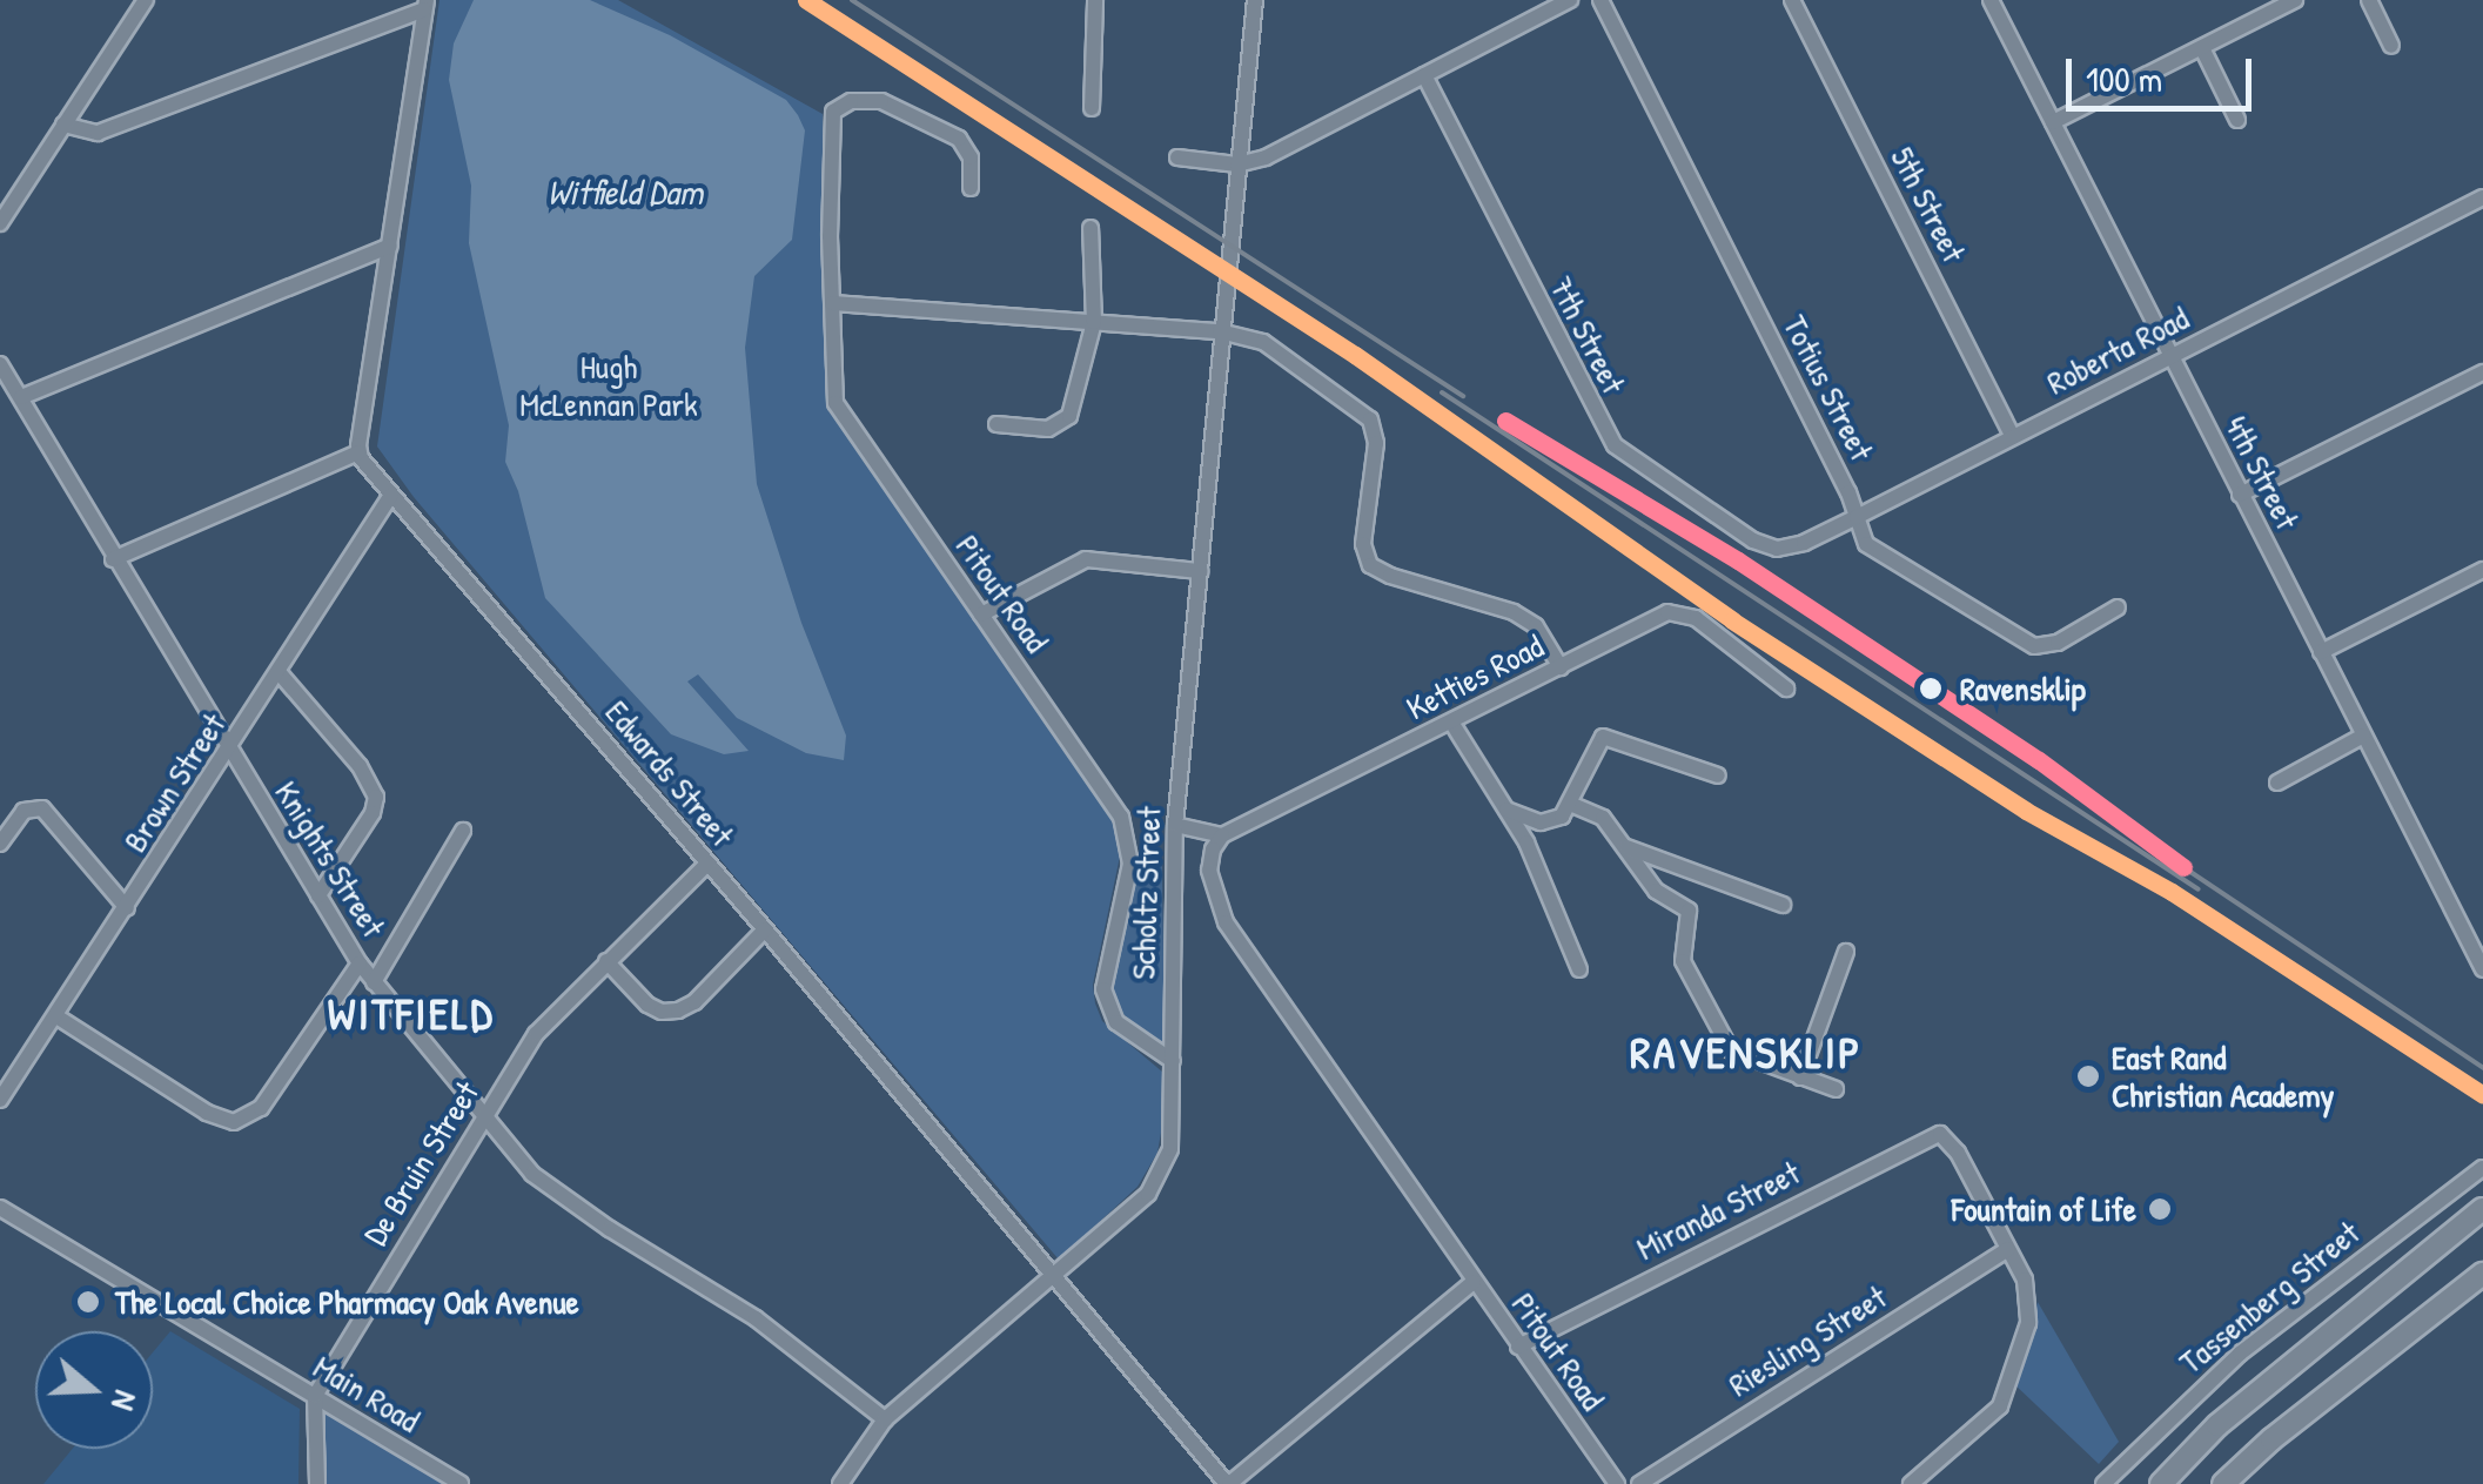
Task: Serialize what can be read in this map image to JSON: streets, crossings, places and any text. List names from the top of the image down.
{
  "streets": {
    "street": [
      "5th Street",
      "7th Street",
      "Roberta Road",
      "Totius Street",
      "4th Street",
      "Pitout Road",
      "Ketties Road",
      "Edwards Street",
      "Brown Street",
      "Knights Street",
      "Scholtz Street",
      "De Bruin Street",
      "Miranda Street",
      "Tassenberg Street",
      "Riesling Street",
      "Main Road"
    ]
  },
  "crossings": [
    ["5th Street", "Roberta Road"],
    ["7th Street", "Roberta Road"],
    ["Roberta Road", "Totius Street"],
    ["Roberta Road", "4th Street"],
    ["Pitout Road", "Ketties Road"],
    ["Pitout Road", "Scholtz Street"],
    ["Pitout Road", "Miranda Street"],
    ["Edwards Street", "Brown Street"],
    ["Edwards Street", "Scholtz Street"],
    ["Edwards Street", "De Bruin Street"],
    ["Brown Street", "Knights Street"],
    ["Knights Street", "Scholtz Street"],
    ["Knights Street", "De Bruin Street"],
    ["De Bruin Street", "Main Road"],
    ["Miranda Street", "Riesling Street"]
  ],
  "districts": ["WITFIELD", "RAVENSKLIP"],
  "water": ["Witfield Dam"],
  "parks": ["Hugh McLennan Park"],
  "places": [
    "Ravensklip",
    "East Rand Christian Academy",
    "Fountain of Life",
    "The Local Choice Pharmacy Oak Avenue"
  ],
  "scale_bar": "100 m",
  "north": "right"
}
